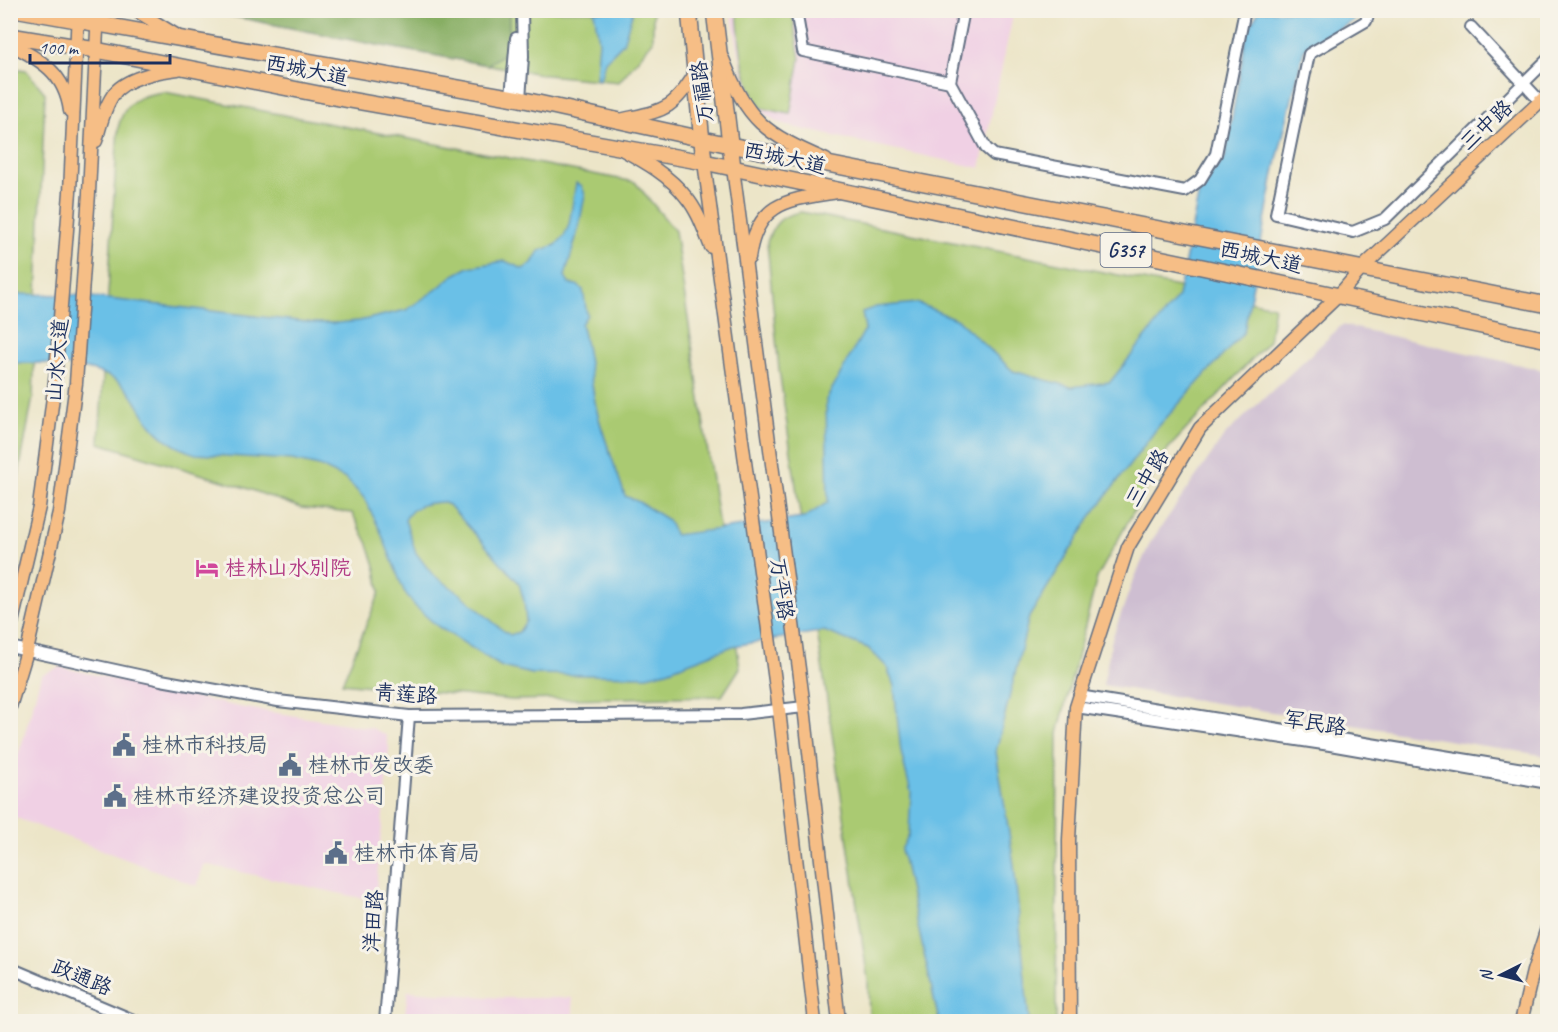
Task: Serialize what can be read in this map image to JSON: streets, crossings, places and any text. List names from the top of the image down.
{
  "streets": {
    "highway": ["西城大道", "万福路", "G357"],
    "main road": ["三中路", "山水大道", "万平路"],
    "street": [
      "青莲路",
      "军民路",
      "洋田路",
      "政通路"
    ]
  },
  "crossings": [
    ["西城大道", "万福路"],
    ["西城大道", "三中路"],
    ["西城大道", "山水大道"],
    ["西城大道", "万平路"],
    ["万福路", "万平路"],
    ["三中路", "军民路"],
    ["山水大道", "青莲路"],
    ["万平路", "青莲路"],
    ["青莲路", "洋田路"]
  ],
  "places": {
    "hotel": ["桂林山水别院"],
    "public building": [
      "桂林市科技局",
      "桂林市发改委",
      "桂林市经济建设投资总公司",
      "桂林市体育局"
    ]
  },
  "scale_bar": "100 m",
  "north": "left"
}
